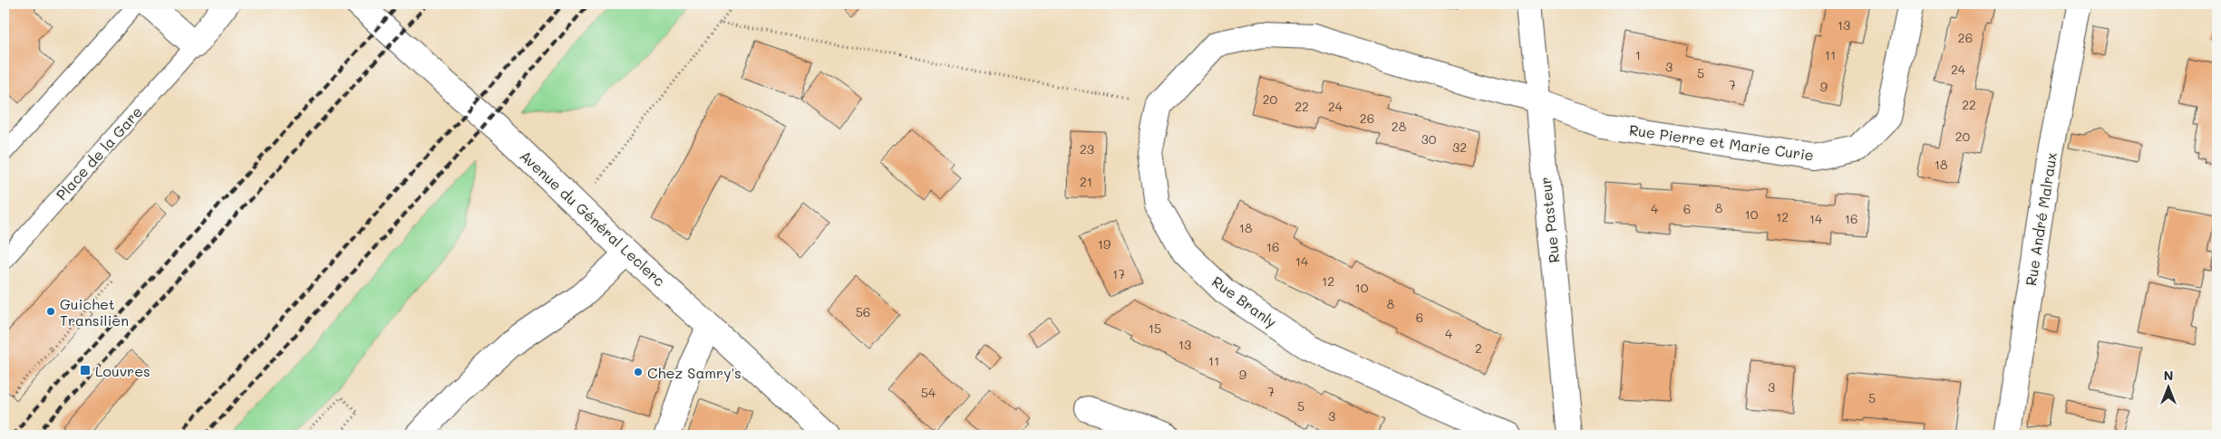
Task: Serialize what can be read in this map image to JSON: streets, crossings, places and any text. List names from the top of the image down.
{
  "streets": {
    "street": [
      "Rue Pierre et Marie Curie",
      "Avenue du Général Leclerc",
      "Rue André Malraux",
      "Rue Pasteur",
      "Rue Branly"
    ],
    "lane": ["Place de la Gare"]
  },
  "crossings": [
    ["Rue Pierre et Marie Curie", "Rue Pasteur"]
  ],
  "places": {
    "other": ["Guichet Transilien", "Chez Samry's"],
    "transit": ["Louvres"]
  },
  "house_numbers": [
    "13",
    "26",
    "1",
    "11",
    "3",
    "24",
    "5",
    "7",
    "9",
    "20",
    "22",
    "22",
    "24",
    "26",
    "28",
    "20",
    "30",
    "32",
    "23",
    "18",
    "21",
    "8",
    "4",
    "6",
    "10",
    "12",
    "14",
    "16",
    "18",
    "19",
    "16",
    "14",
    "17",
    "12",
    "10",
    "8",
    "56",
    "6",
    "15",
    "4",
    "13",
    "2",
    "11",
    "9",
    "3",
    "7",
    "54",
    "5",
    "5",
    "3"
  ],
  "north": "top"
}
